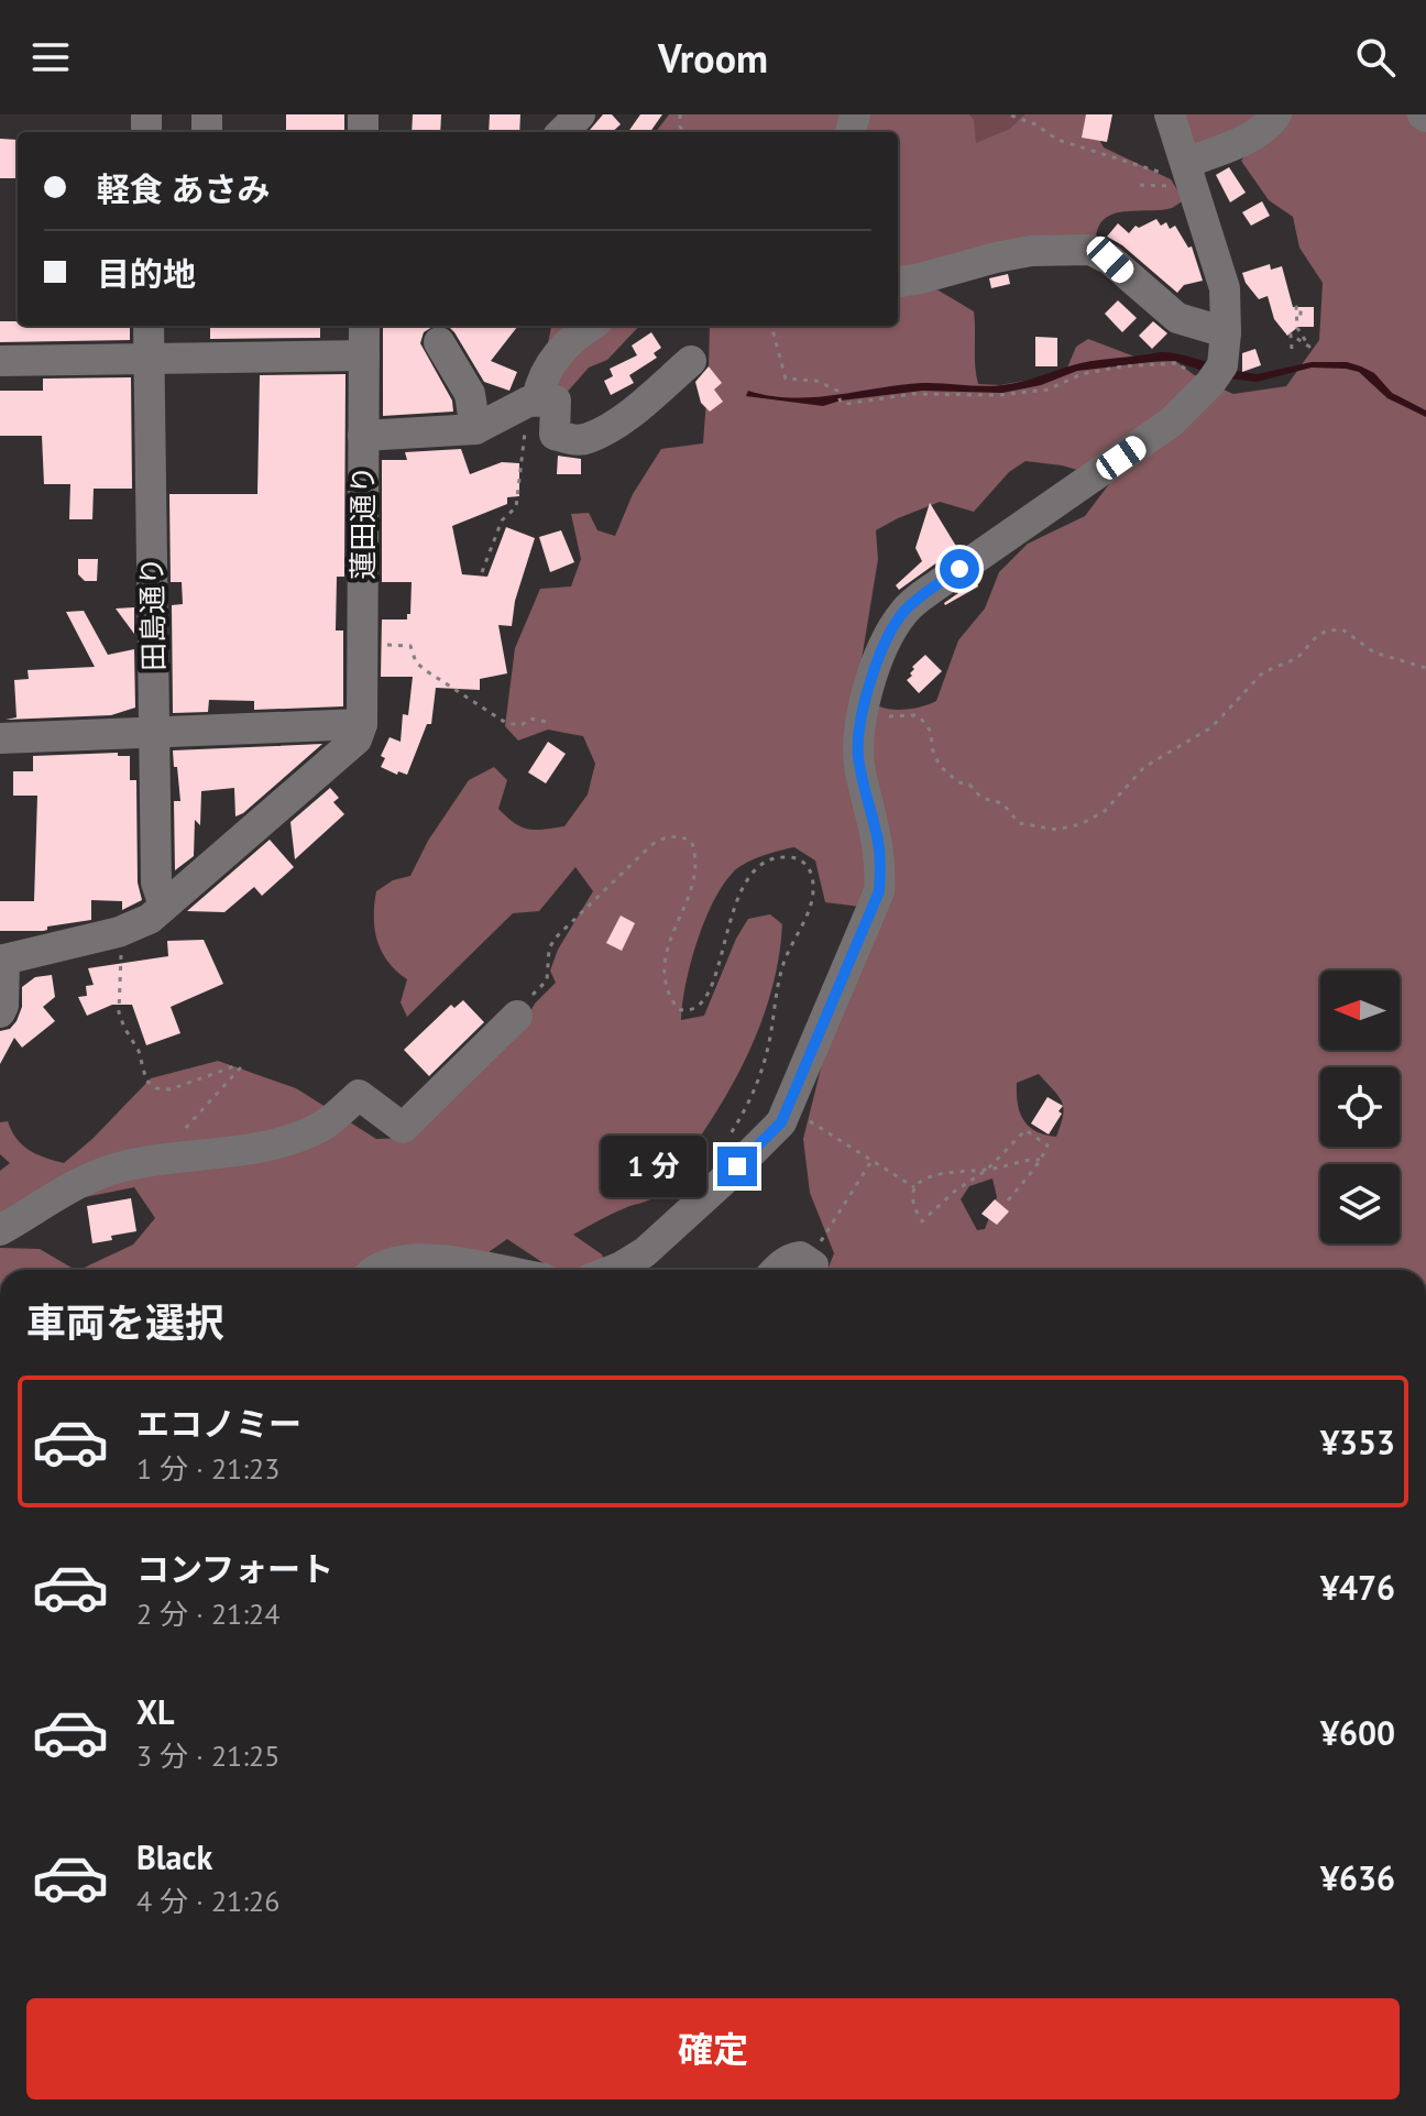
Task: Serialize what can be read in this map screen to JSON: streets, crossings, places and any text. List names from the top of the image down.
{
  "streets": {
    "street": ["蓮田通り", "田島通り"]
  },
  "north": "left",
  "page": {
    "header": "Vroom",
    "banner": ["軽食 あさみ", "目的地"],
    "bubble": "1 分",
    "heading": "車両を選択",
    "list": [
      {
        "name": "エコノミー",
        "note": "1 分 · 21:23",
        "value": "¥353"
      },
      {
        "name": "コンフォート",
        "note": "2 分 · 21:24",
        "value": "¥476"
      },
      {
        "name": "XL",
        "note": "3 分 · 21:25",
        "value": "¥600"
      },
      {
        "name": "Black",
        "note": "4 分 · 21:26",
        "value": "¥636"
      }
    ],
    "buttons": "確定"
  }
}
